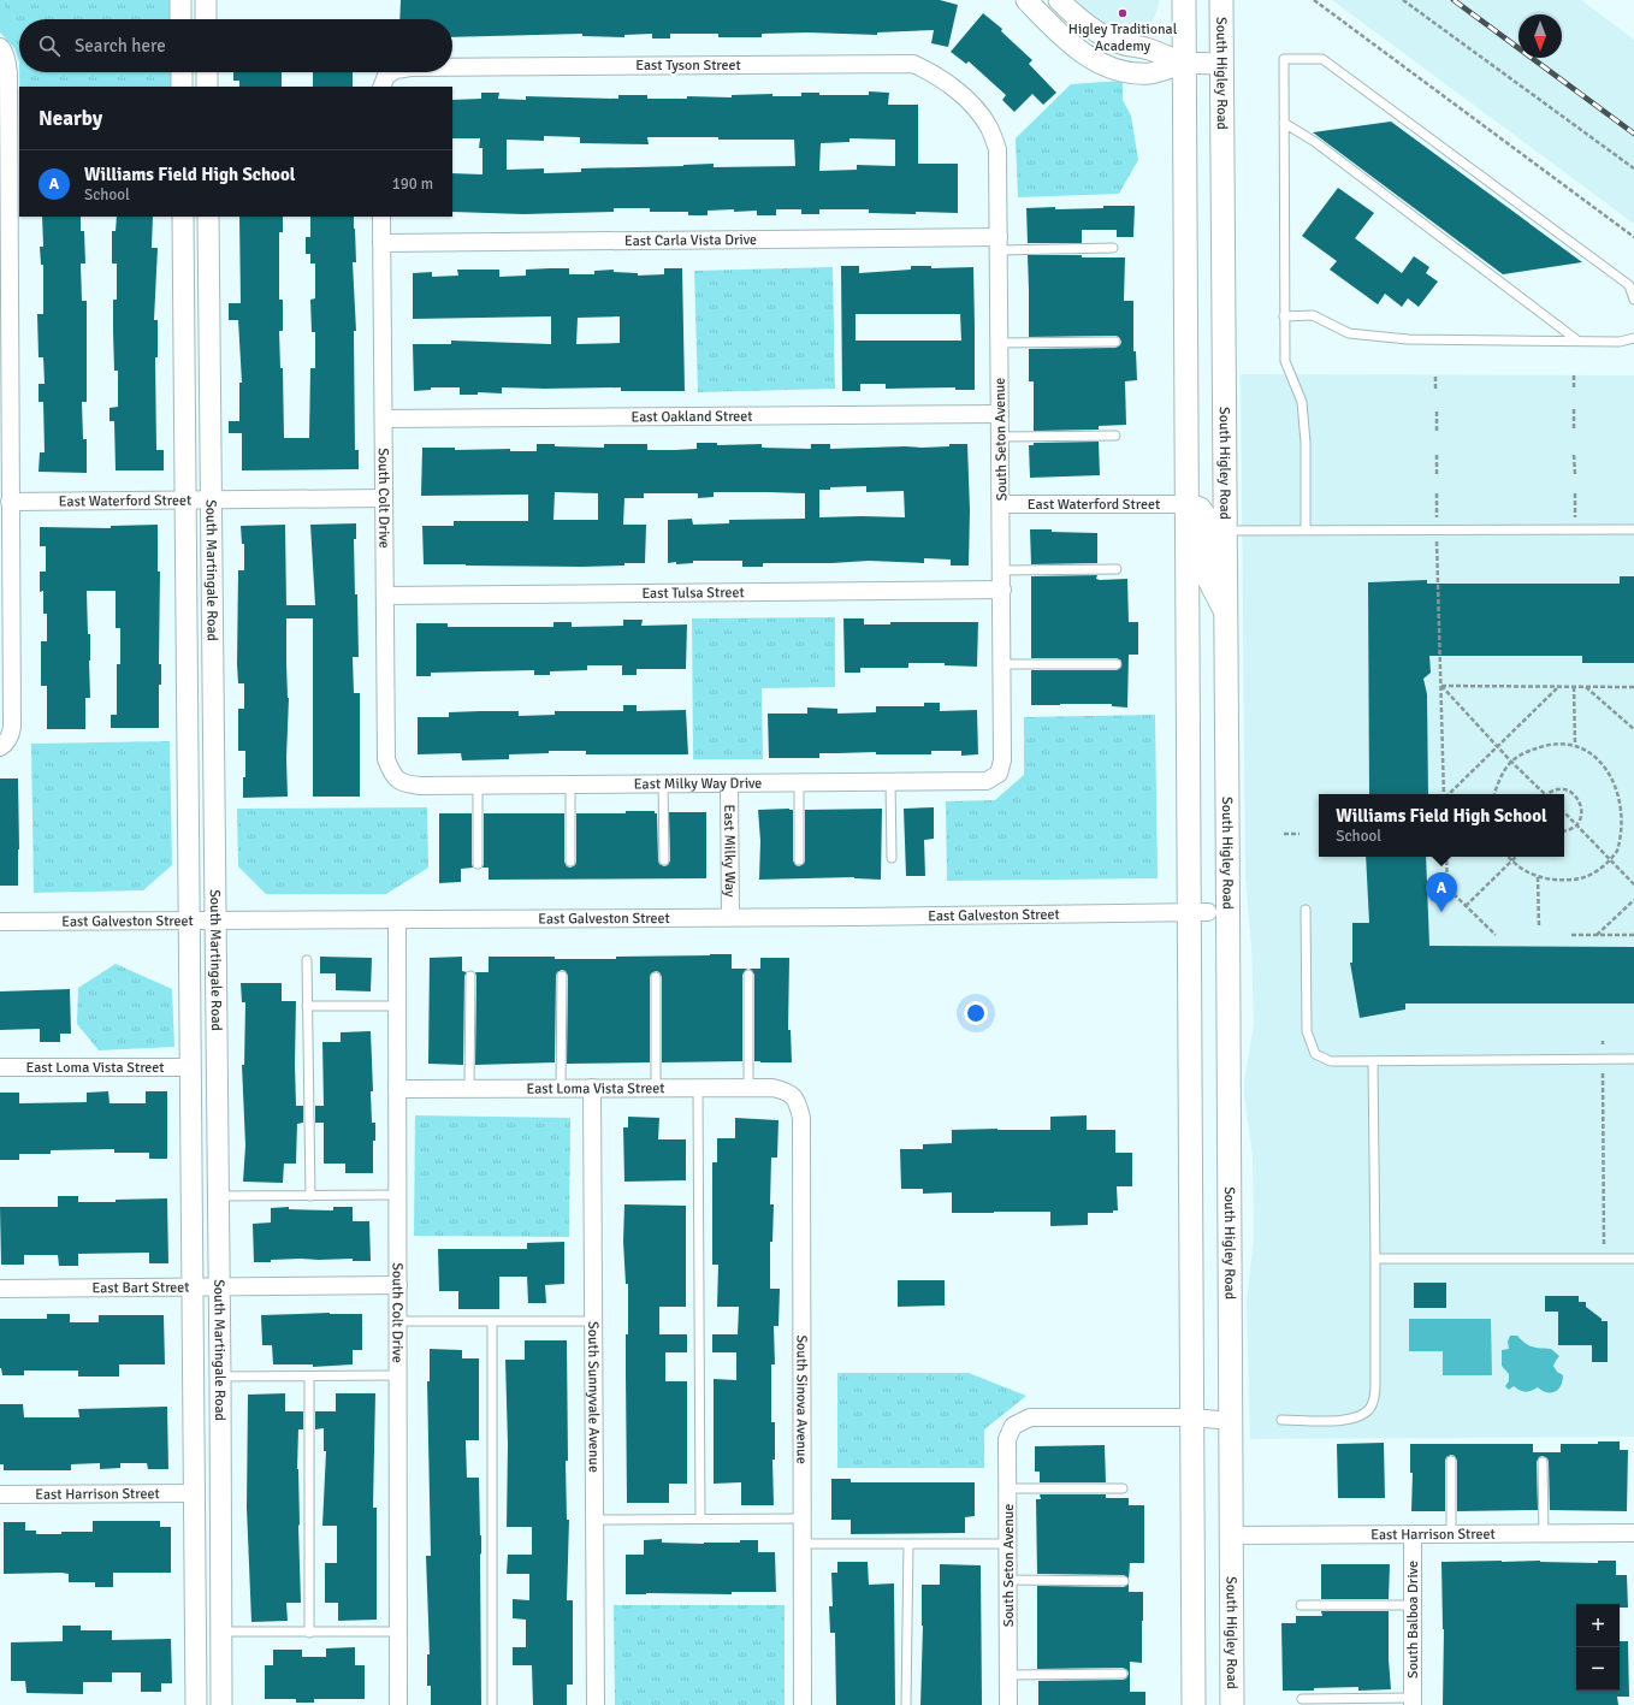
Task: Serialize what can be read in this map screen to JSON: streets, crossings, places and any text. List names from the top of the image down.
{
  "streets": {
    "main road": ["South Higley Road"],
    "street": [
      "East Tyson Street",
      "East Carla Vista Drive",
      "East Oakland Street",
      "South Seton Avenue",
      "South Colt Drive",
      "East Waterford Street",
      "South Martingale Road",
      "East Tulsa Street",
      "East Milky Way Drive",
      "East Milky Way",
      "East Galveston Street",
      "East Loma Vista Street",
      "East Bart Street",
      "South Sunnyvale Avenue",
      "South Sinova Avenue",
      "East Harrison Street",
      "South Balboa Drive"
    ]
  },
  "crossings": [
    ["East Tyson Street", "South Seton Avenue"],
    ["South Higley Road", "East Harrison Street"],
    ["East Carla Vista Drive", "South Seton Avenue"],
    ["East Carla Vista Drive", "South Colt Drive"],
    ["East Oakland Street", "South Seton Avenue"],
    ["East Oakland Street", "South Colt Drive"],
    ["South Seton Avenue", "East Waterford Street"],
    ["South Seton Avenue", "East Tulsa Street"],
    ["South Seton Avenue", "East Milky Way Drive"],
    ["South Colt Drive", "East Waterford Street"],
    ["South Colt Drive", "East Tulsa Street"],
    ["South Colt Drive", "East Milky Way Drive"],
    ["South Colt Drive", "East Galveston Street"],
    ["South Colt Drive", "East Loma Vista Street"],
    ["South Colt Drive", "East Bart Street"],
    ["East Waterford Street", "South Martingale Road"],
    ["South Martingale Road", "East Galveston Street"],
    ["South Martingale Road", "East Loma Vista Street"],
    ["South Martingale Road", "East Bart Street"],
    ["South Martingale Road", "East Harrison Street"],
    ["East Milky Way Drive", "East Milky Way"],
    ["East Milky Way", "East Galveston Street"],
    ["East Loma Vista Street", "South Sunnyvale Avenue"],
    ["East Loma Vista Street", "South Sinova Avenue"],
    ["East Harrison Street", "South Balboa Drive"]
  ],
  "places": ["Higley Traditional Academy"],
  "north": "bottom",
  "page": {
    "search": "Search here",
    "heading": "Nearby",
    "list": [
      {
        "mark": "A",
        "name": "Williams Field High School",
        "note": "School",
        "value": "190 m"
      }
    ],
    "popup": ["Williams Field High School", "School"],
    "pins": "A",
    "map_buttons": ["+", "−"]
  }
}
